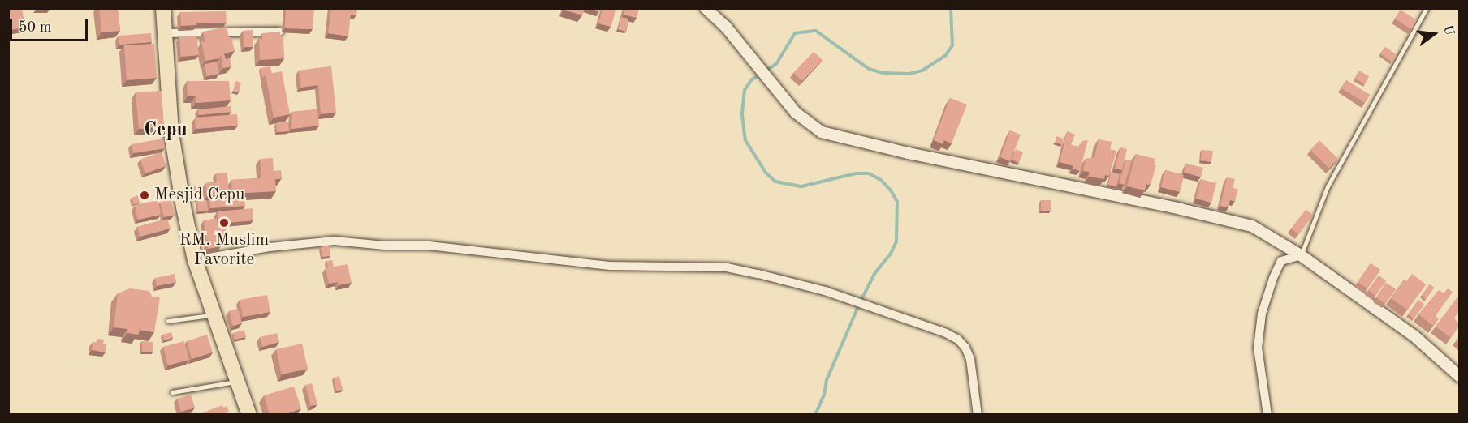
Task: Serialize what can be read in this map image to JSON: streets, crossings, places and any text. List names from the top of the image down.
{
  "districts": ["Cepu"],
  "places": ["Mesjid Cepu", "RM. Muslim Favorite"],
  "scale_bar": "50 m",
  "north": "right"
}
